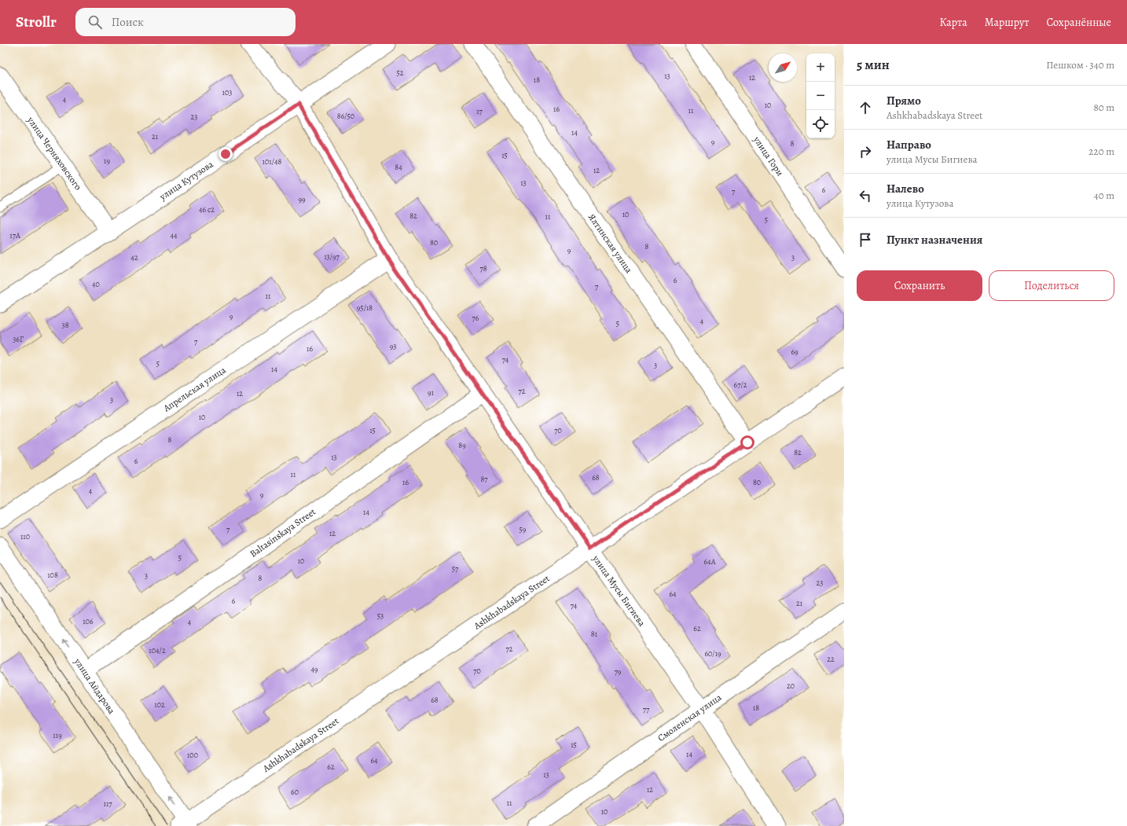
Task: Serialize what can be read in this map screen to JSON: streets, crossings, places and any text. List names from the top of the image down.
{
  "streets": {
    "street": [
      "улица Черняховского",
      "улица Гори",
      "улица Кутузова",
      "Ялтинская улица",
      "Апрельская улица",
      "Baltasinskaya Street",
      "улица Мусы Бигиева",
      "Ashkhabadskaya Street",
      "улица Айдарова",
      "Смоленская улица"
    ]
  },
  "crossings": [
    ["улица Черняховского", "улица Кутузова"],
    ["улица Кутузова", "улица Мусы Бигиева"],
    ["Ялтинская улица", "Ashkhabadskaya Street"],
    ["Апрельская улица", "улица Мусы Бигиева"],
    ["Baltasinskaya Street", "улица Мусы Бигиева"],
    ["Baltasinskaya Street", "улица Айдарова"],
    ["улица Мусы Бигиева", "Ashkhabadskaya Street"],
    ["улица Мусы Бигиева", "Смоленская улица"],
    ["Ashkhabadskaya Street", "улица Айдарова"]
  ],
  "one_way": ["улица Айдарова"],
  "house_numbers": [
    "52",
    "13",
    "12",
    "18",
    "103",
    "4",
    "10",
    "16",
    "11",
    "17",
    "86/50",
    "23",
    "14",
    "21",
    "9",
    "8",
    "15",
    "19",
    "101/48",
    "84",
    "12",
    "13",
    "6",
    "7",
    "99",
    "46 с2",
    "10",
    "82",
    "11",
    "5",
    "17А",
    "44",
    "80",
    "8",
    "9",
    "13/97",
    "42",
    "3",
    "78",
    "6",
    "40",
    "7",
    "11",
    "95/18",
    "9",
    "76",
    "4",
    "5",
    "38",
    "36Г",
    "7",
    "93",
    "16",
    "69",
    "74",
    "5",
    "3",
    "14",
    "67/2",
    "72",
    "91",
    "12",
    "3",
    "10",
    "15",
    "70",
    "8",
    "89",
    "82",
    "13",
    "6",
    "11",
    "68",
    "87",
    "16",
    "80",
    "4",
    "9",
    "14",
    "7",
    "59",
    "12",
    "110",
    "5",
    "10",
    "64А",
    "57",
    "108",
    "3",
    "8",
    "23",
    "64",
    "6",
    "21",
    "74",
    "53",
    "106",
    "4",
    "62",
    "81",
    "72",
    "104/2",
    "60/19",
    "22",
    "49",
    "70",
    "79",
    "20",
    "68",
    "102",
    "18",
    "77",
    "119",
    "15",
    "14",
    "100",
    "64",
    "62",
    "13",
    "12",
    "60",
    "11",
    "117",
    "10"
  ],
  "north": "top right",
  "page": {
    "header": "Strollr",
    "search": "Поиск",
    "nav": ["Карта", "Маршрут", "Сохранённые"],
    "heading": ["5 мин", "Пешком · 340 m"],
    "map_buttons": ["+", "−"],
    "list": [
      ["Прямо", "Ashkhabadskaya Street", "80 m"],
      ["Направо", "улица Мусы Бигиева", "220 m"],
      ["Налево", "улица Кутузова", "40 m"],
      "Пункт назначения"
    ],
    "buttons": ["Сохранить", "Поделиться"]
  }
}
